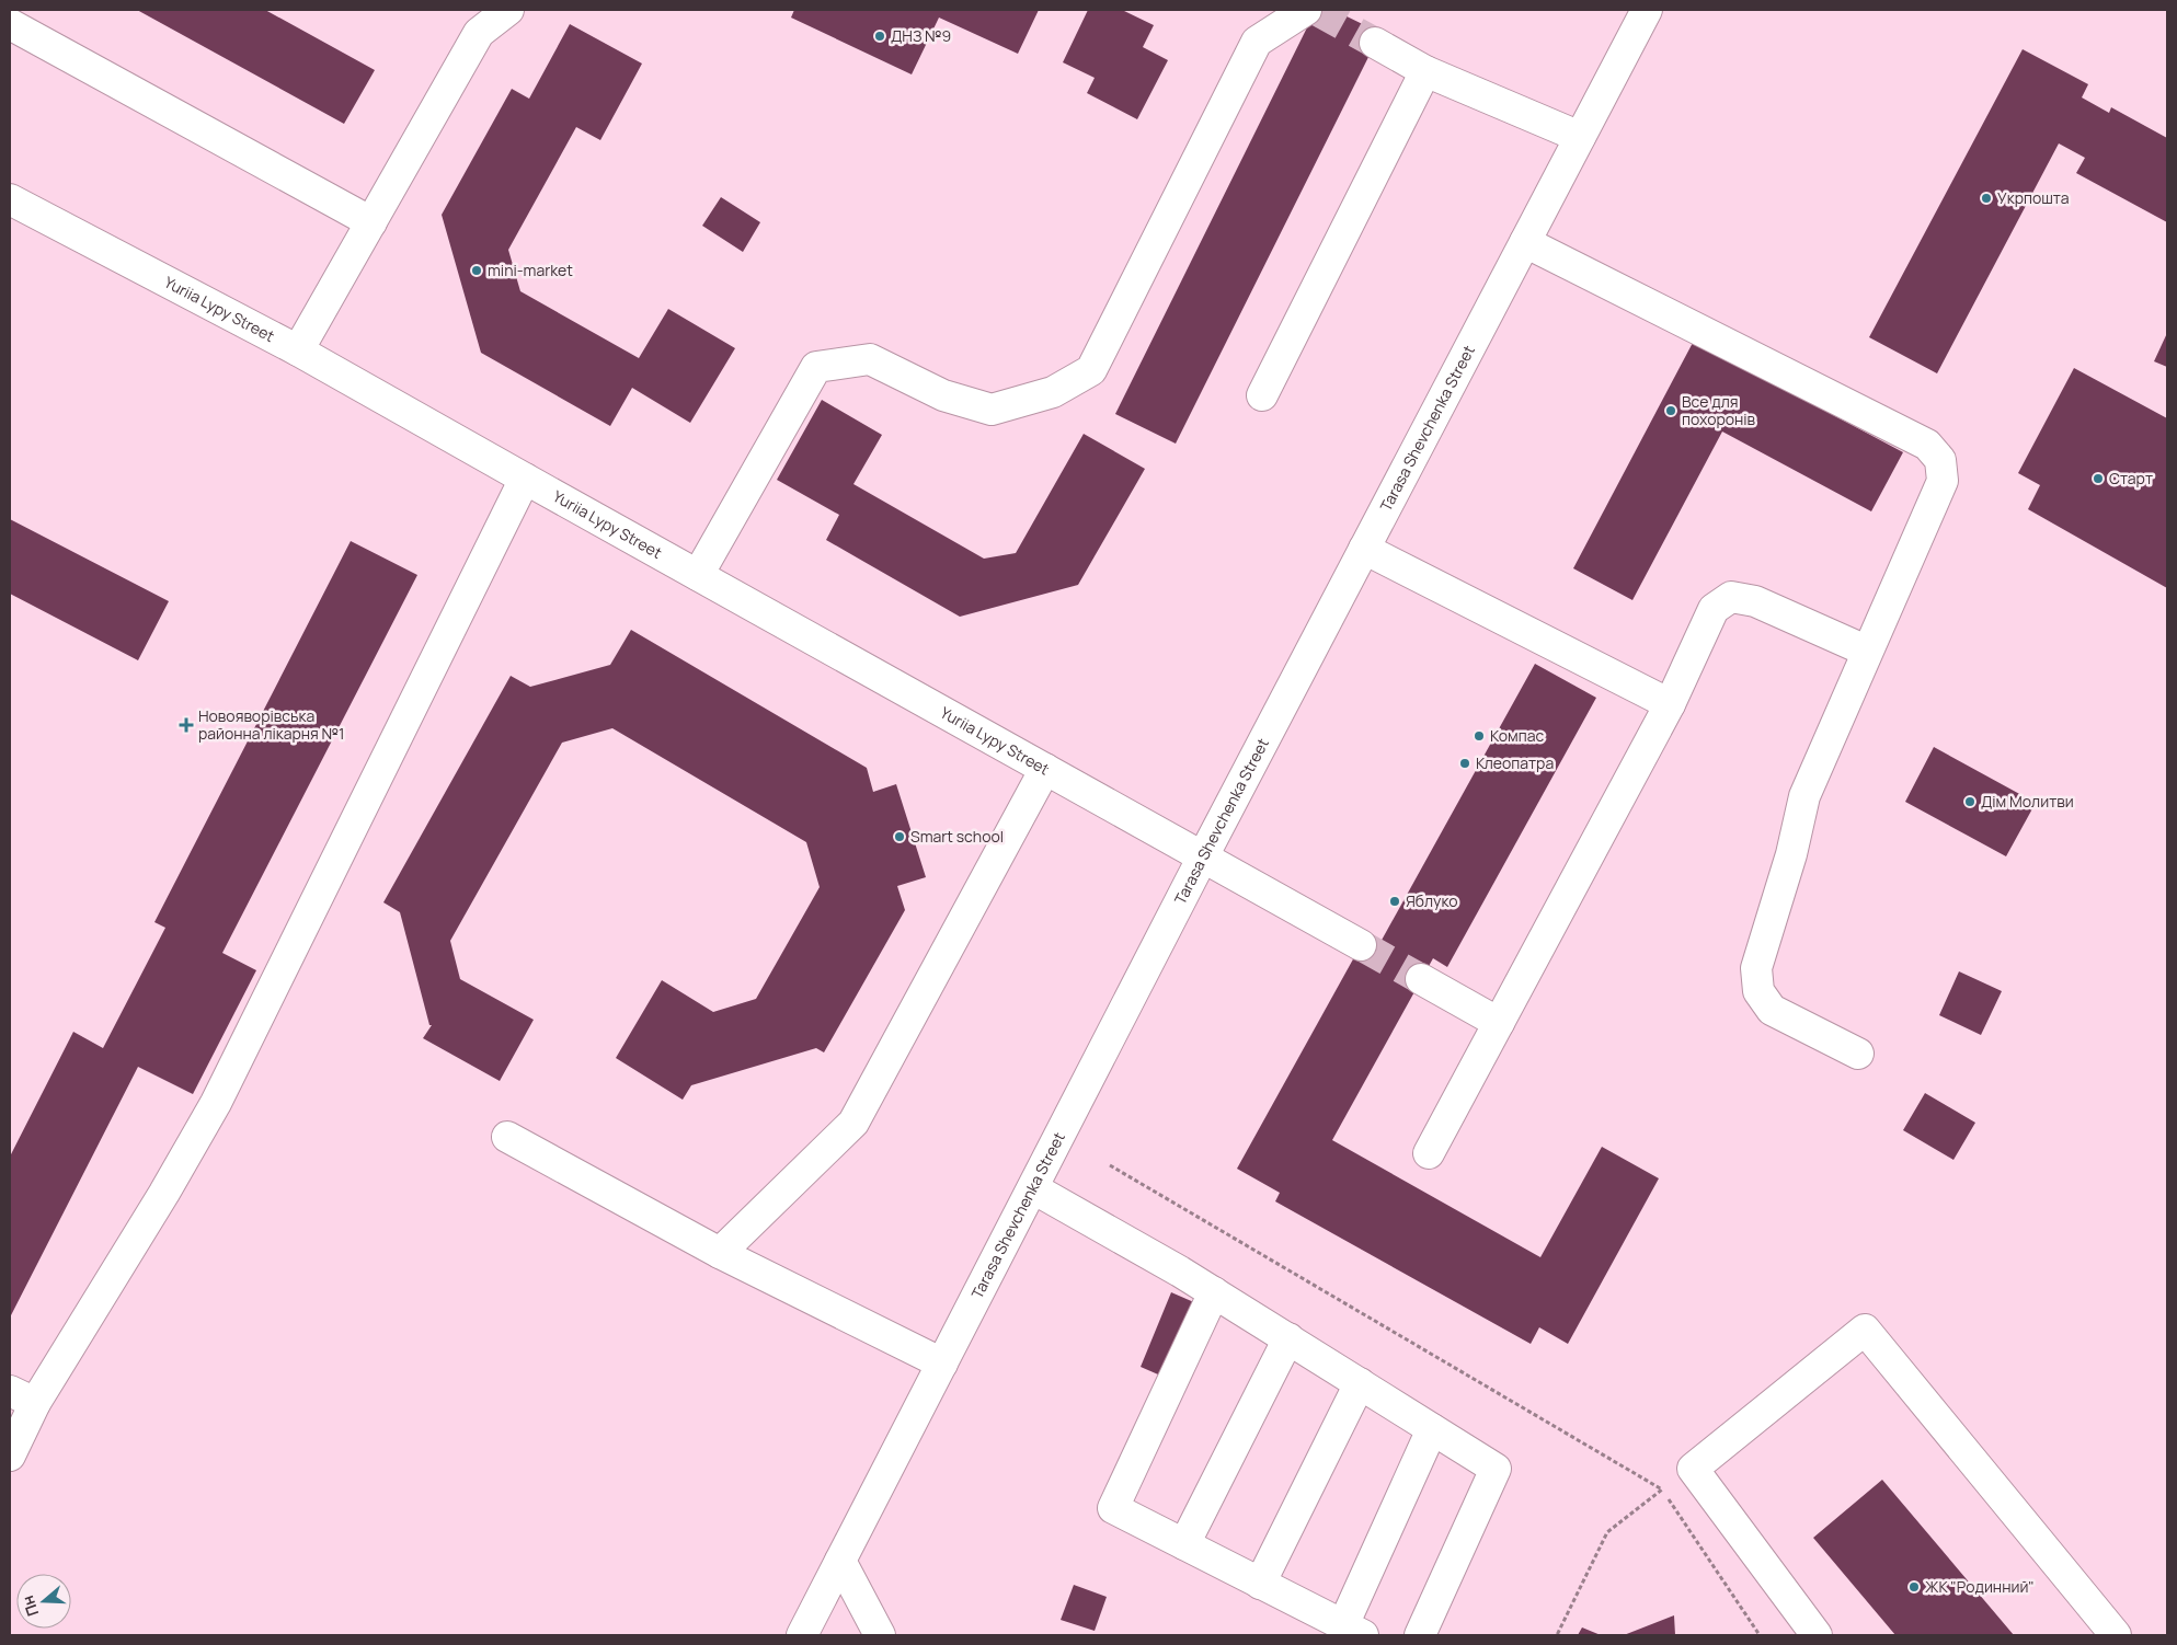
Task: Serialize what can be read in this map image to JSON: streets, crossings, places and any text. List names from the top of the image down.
{
  "streets": {
    "street": ["Yuriia Lypy Street", "Tarasa Shevchenka Street"]
  },
  "crossings": [
    ["Yuriia Lypy Street", "Tarasa Shevchenka Street"]
  ],
  "places": {
    "other": [
      "ДНЗ №9",
      "Укрпошта",
      "mini-market",
      "Все для похоронів",
      "Старт",
      "Компас",
      "Клеопатра",
      "Дім Молитви",
      "Smart school",
      "Яблуко",
      "ЖК \"Родинний\""
    ],
    "health": ["Новояворівська районна лікарня №1"]
  },
  "north": "left"
}
